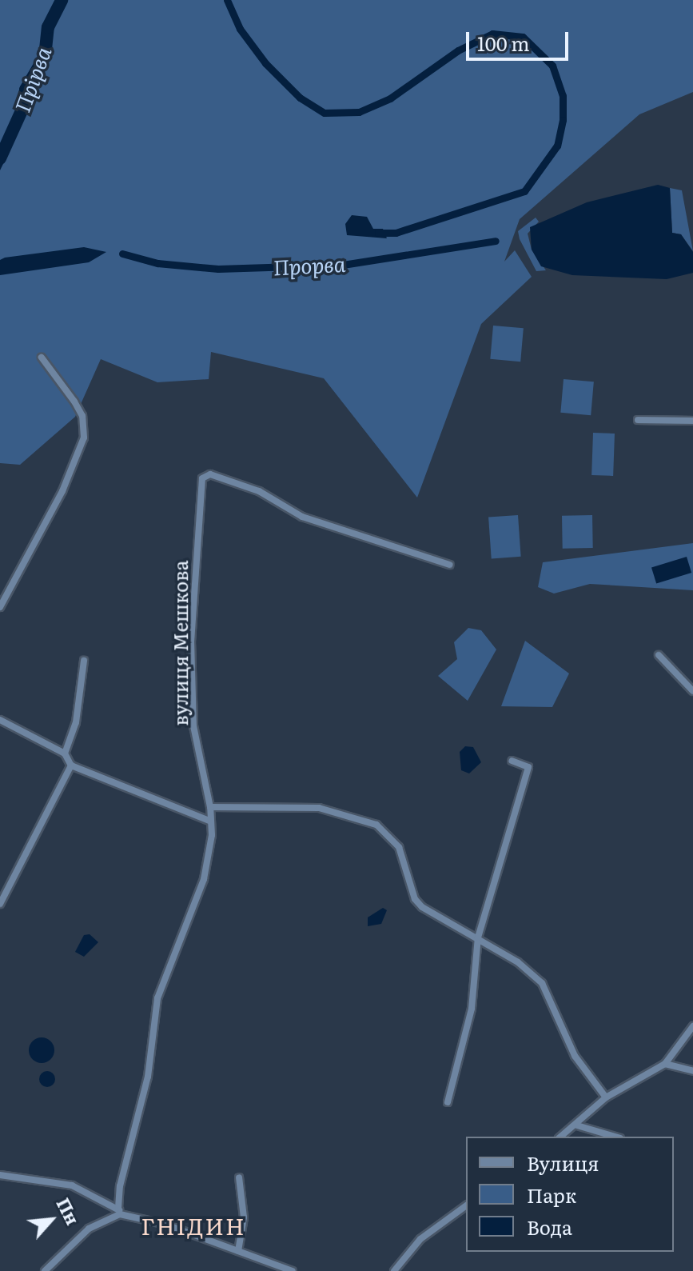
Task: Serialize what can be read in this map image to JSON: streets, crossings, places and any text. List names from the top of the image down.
{
  "streets": {
    "street": ["вулиця Мешкова"]
  },
  "districts": ["ГНІДИН"],
  "water": ["Прірва", "Прорва"],
  "legend": ["Вулиця", "Парк", "Вода"],
  "scale_bar": "100 m",
  "north": "top right"
}
